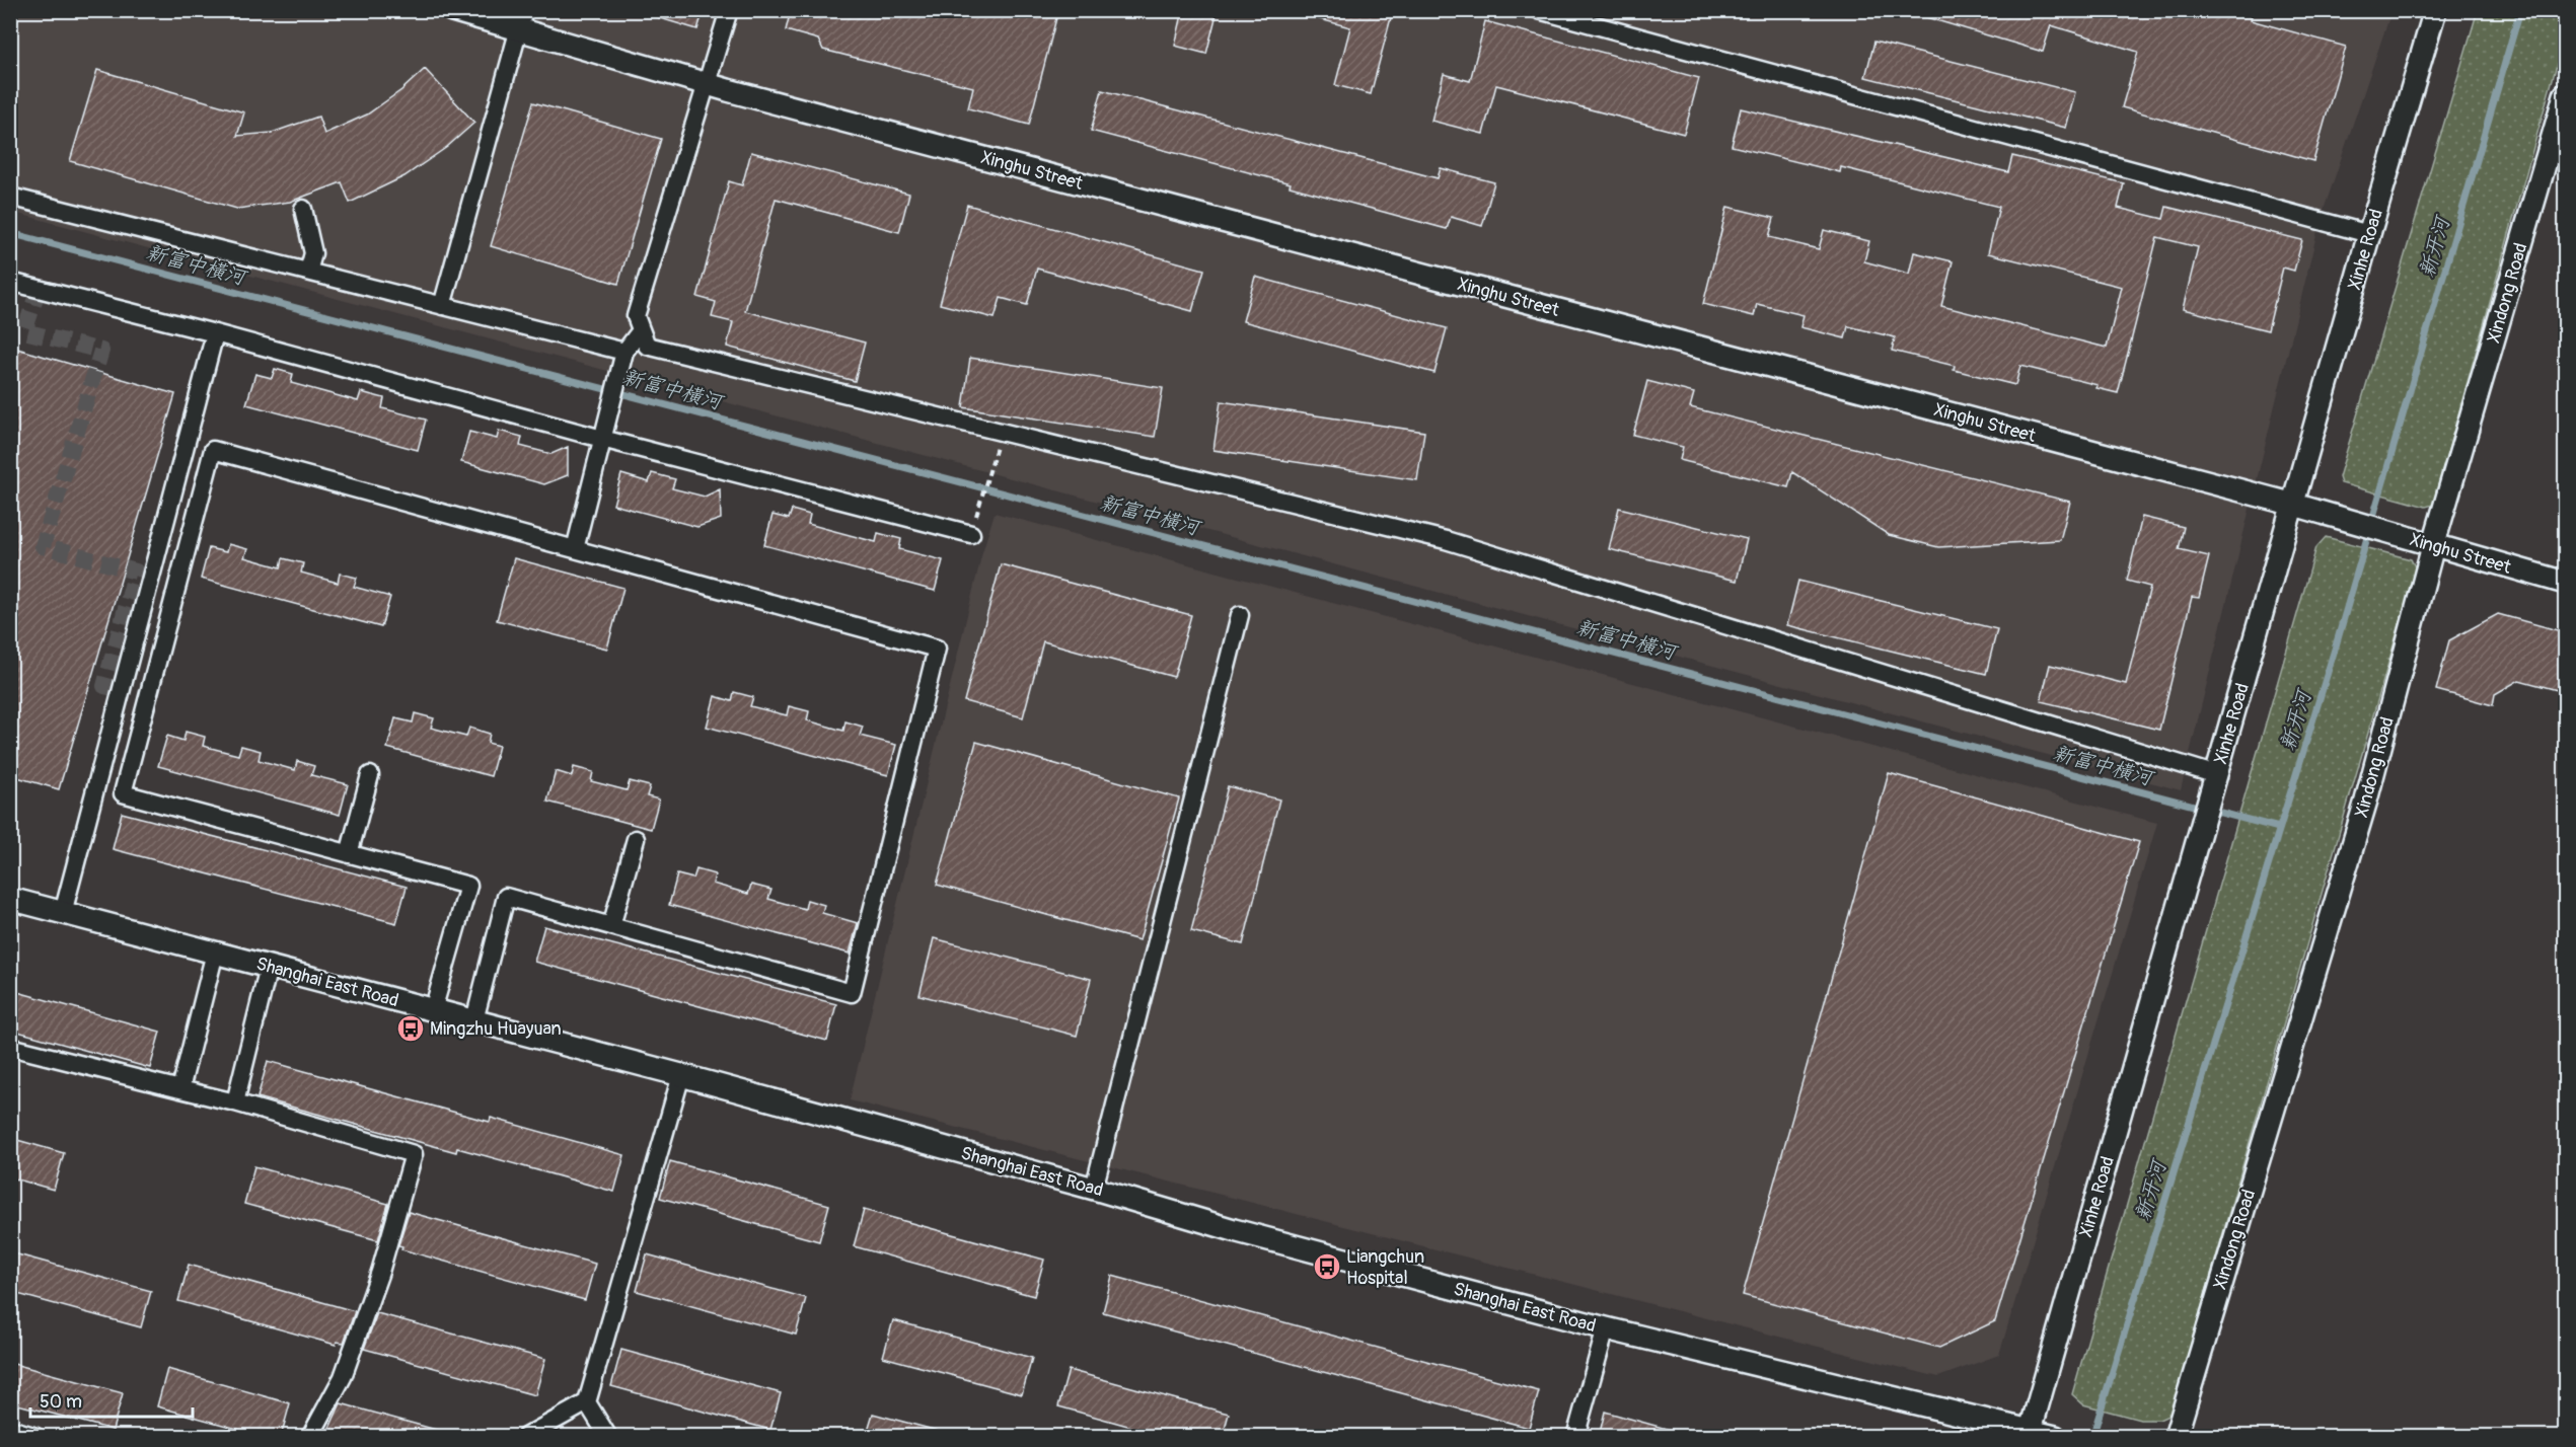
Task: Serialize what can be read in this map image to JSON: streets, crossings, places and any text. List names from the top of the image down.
{
  "streets": {
    "street": [
      "Xinghu Street",
      "Xinhe Road",
      "Xindong Road",
      "Shanghai East Road"
    ]
  },
  "crossings": [
    ["Xinghu Street", "Xinhe Road"],
    ["Xinghu Street", "Xindong Road"],
    ["Xinhe Road", "Shanghai East Road"]
  ],
  "water": ["新开河", "新富中横河"],
  "places": {
    "bus stop": ["Mingzhu Huayuan", "Liangchun Hospital"]
  },
  "scale_bar": "50 m"
}
